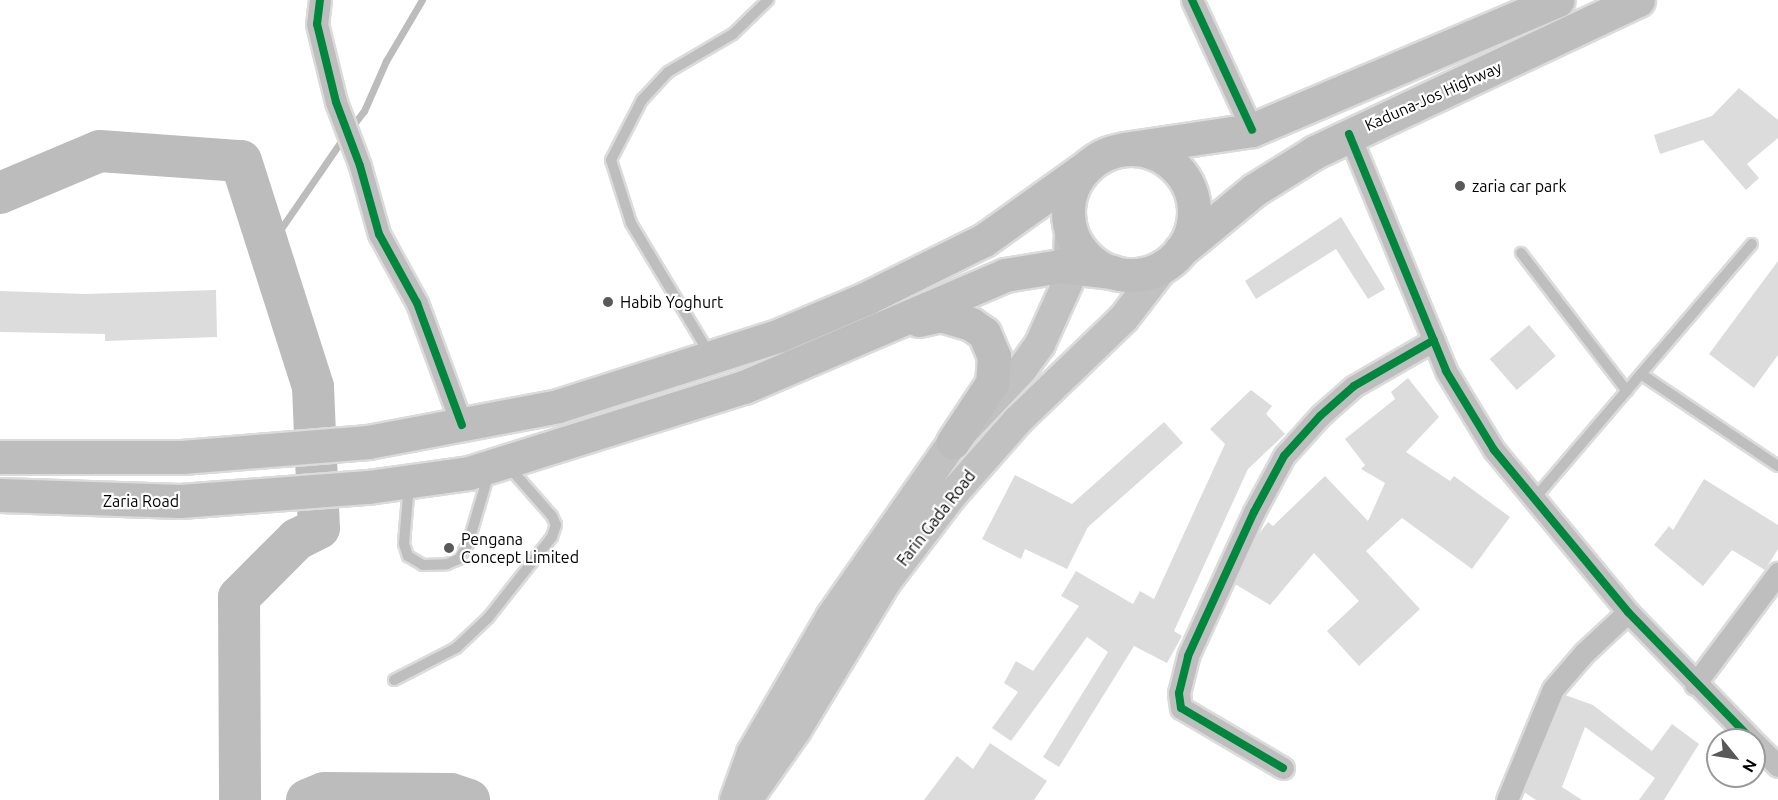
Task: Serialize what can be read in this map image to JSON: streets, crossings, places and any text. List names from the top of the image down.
{
  "streets": {
    "highway": ["Kaduna-Jos Highway", "Zaria Road"],
    "main road": ["Farin Gada Road"]
  },
  "crossings": [
    ["Kaduna-Jos Highway", "Farin Gada Road"]
  ],
  "places": ["zaria car park", "Habib Yoghurt", "Pengana Concept Limited"],
  "north": "bottom right"
}
